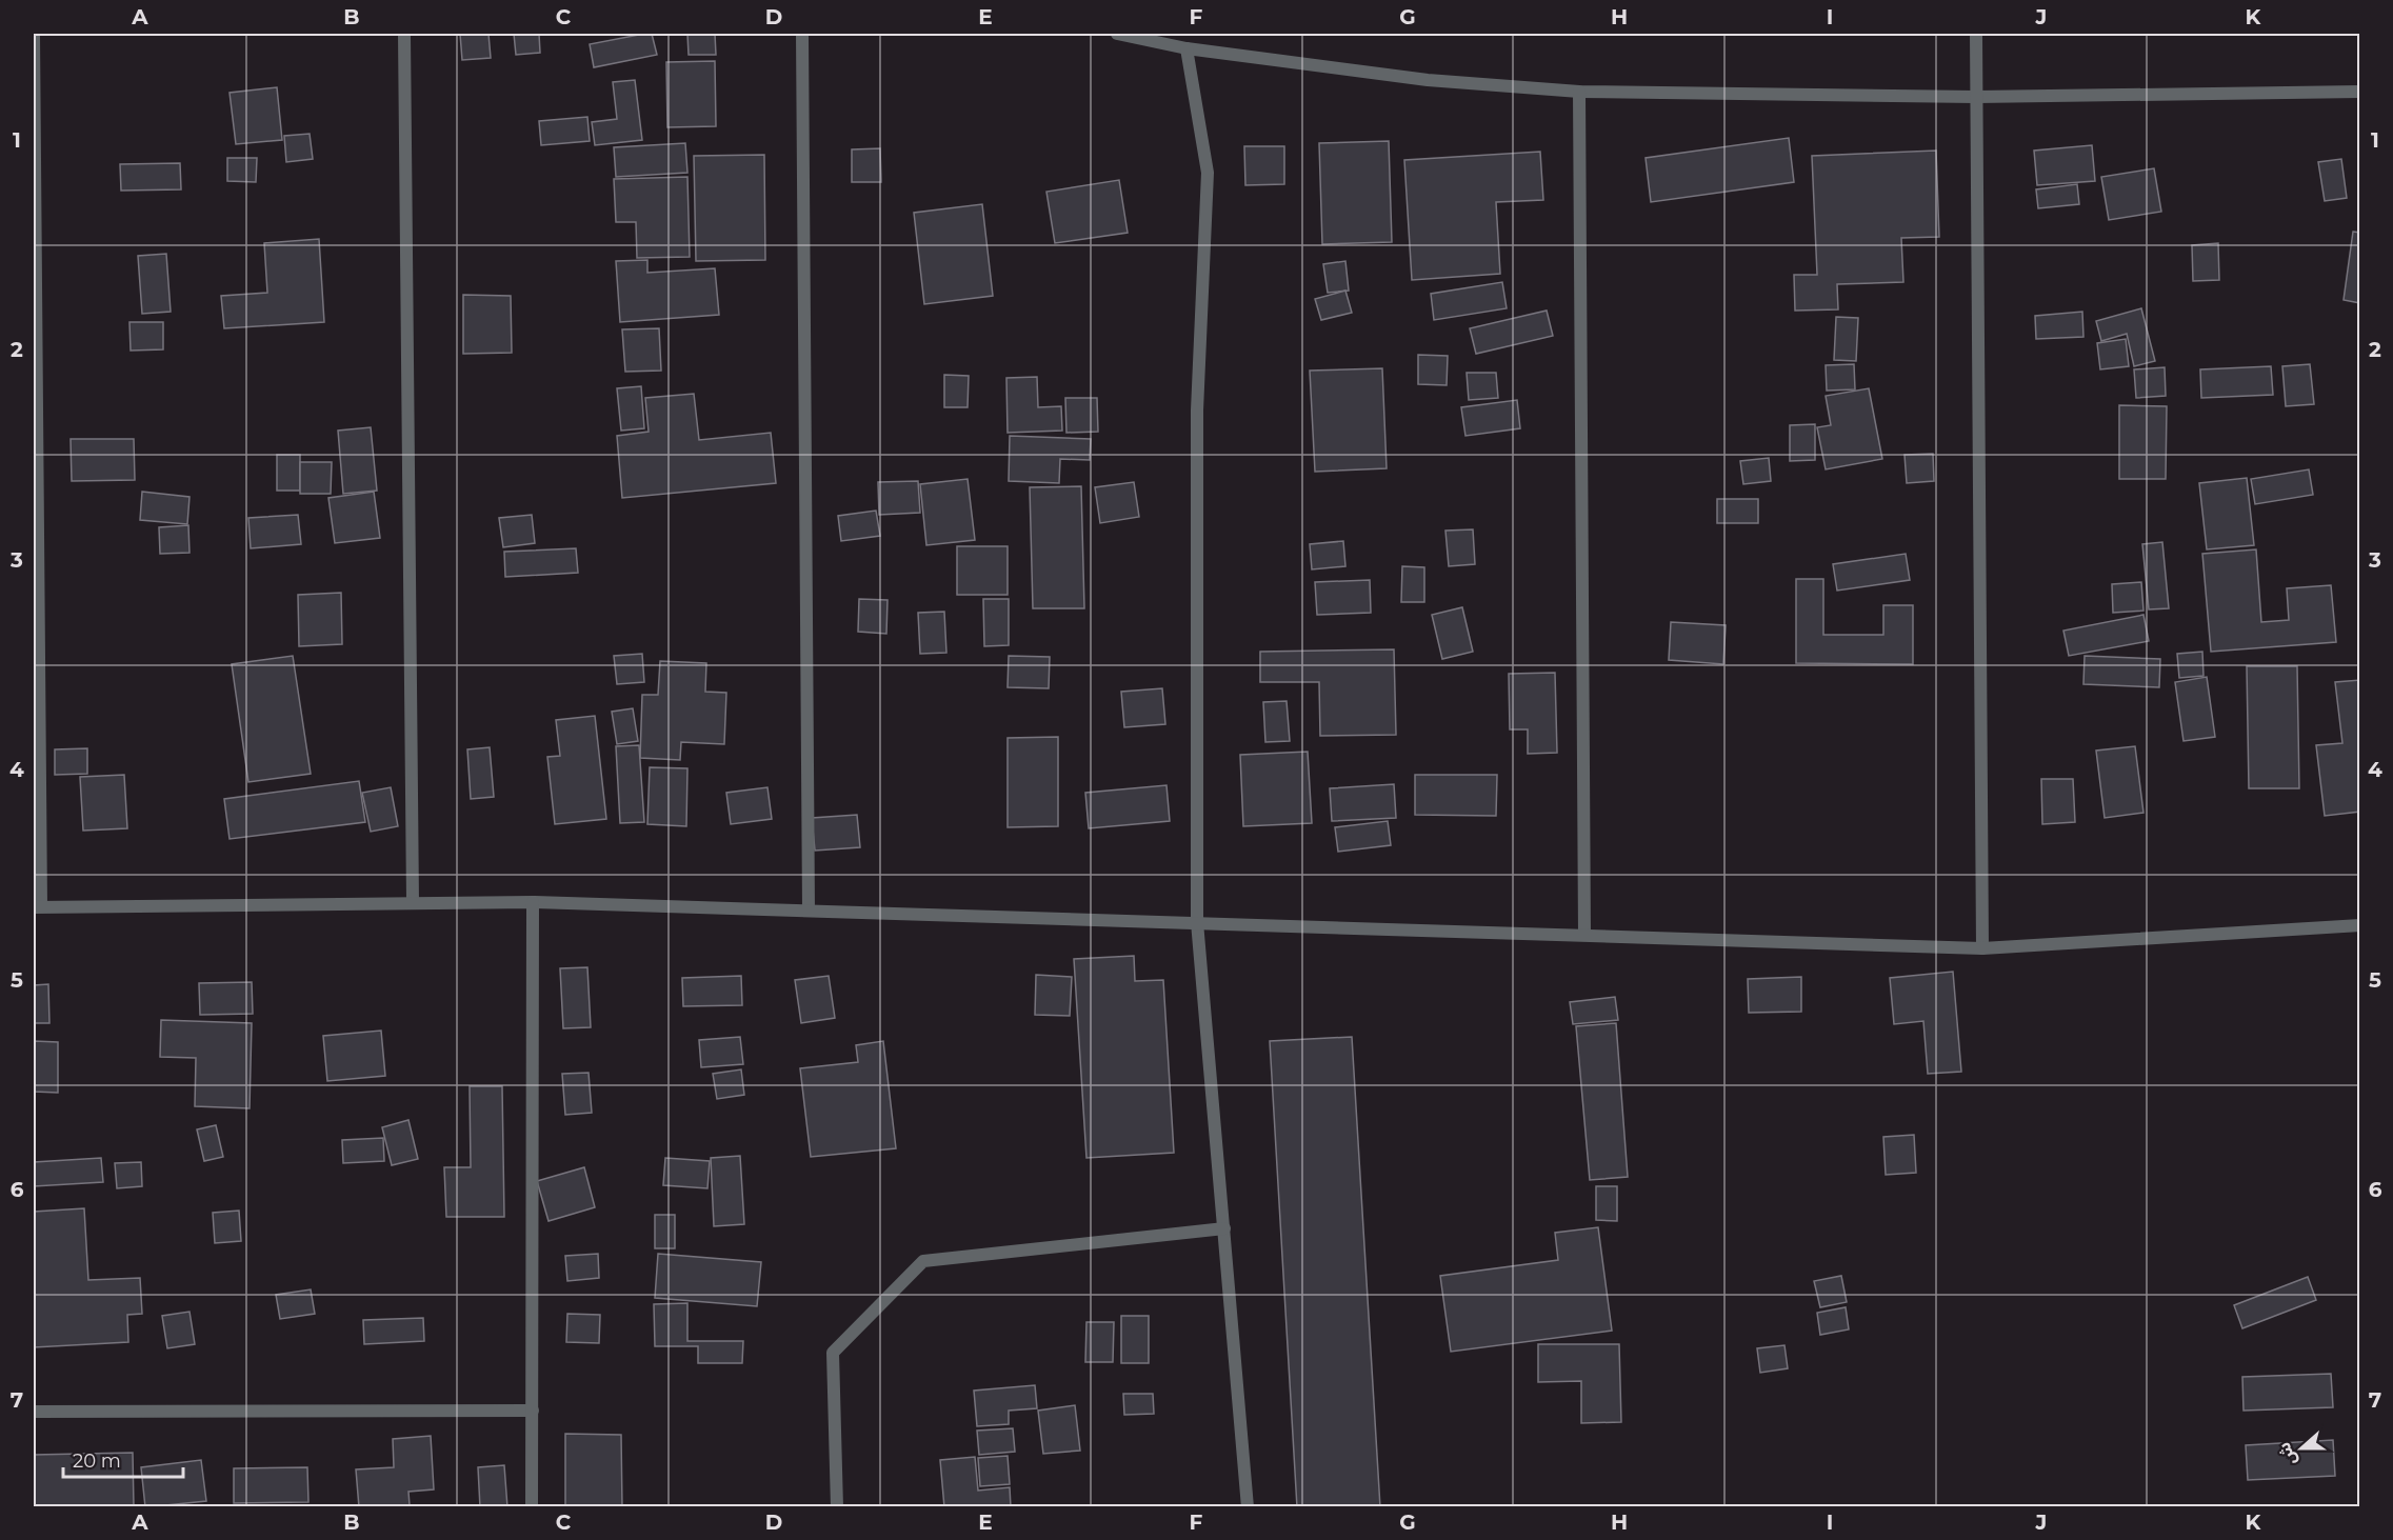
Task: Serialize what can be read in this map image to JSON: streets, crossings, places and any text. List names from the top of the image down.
{
  "scale_bar": "20 m",
  "north": "left",
  "grid": {
    "columns": [
      "A",
      "B",
      "C",
      "D",
      "E",
      "F",
      "G",
      "H",
      "I",
      "J",
      "K"
    ],
    "rows": [
      "1",
      "2",
      "3",
      "4",
      "5",
      "6",
      "7"
    ]
  }
}
